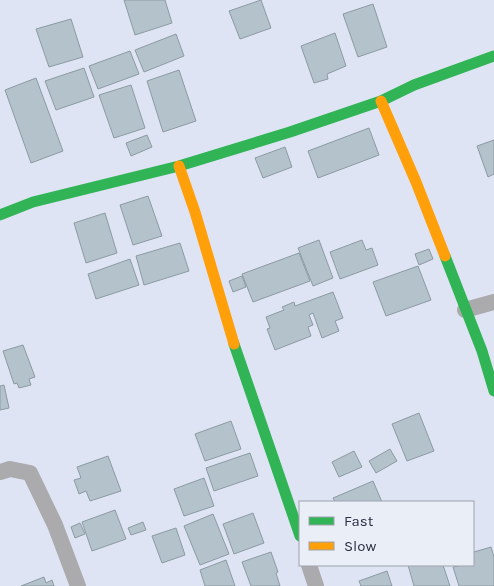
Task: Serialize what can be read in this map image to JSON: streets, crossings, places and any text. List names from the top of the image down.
{
  "legend": ["Fast", "Slow"]
}
